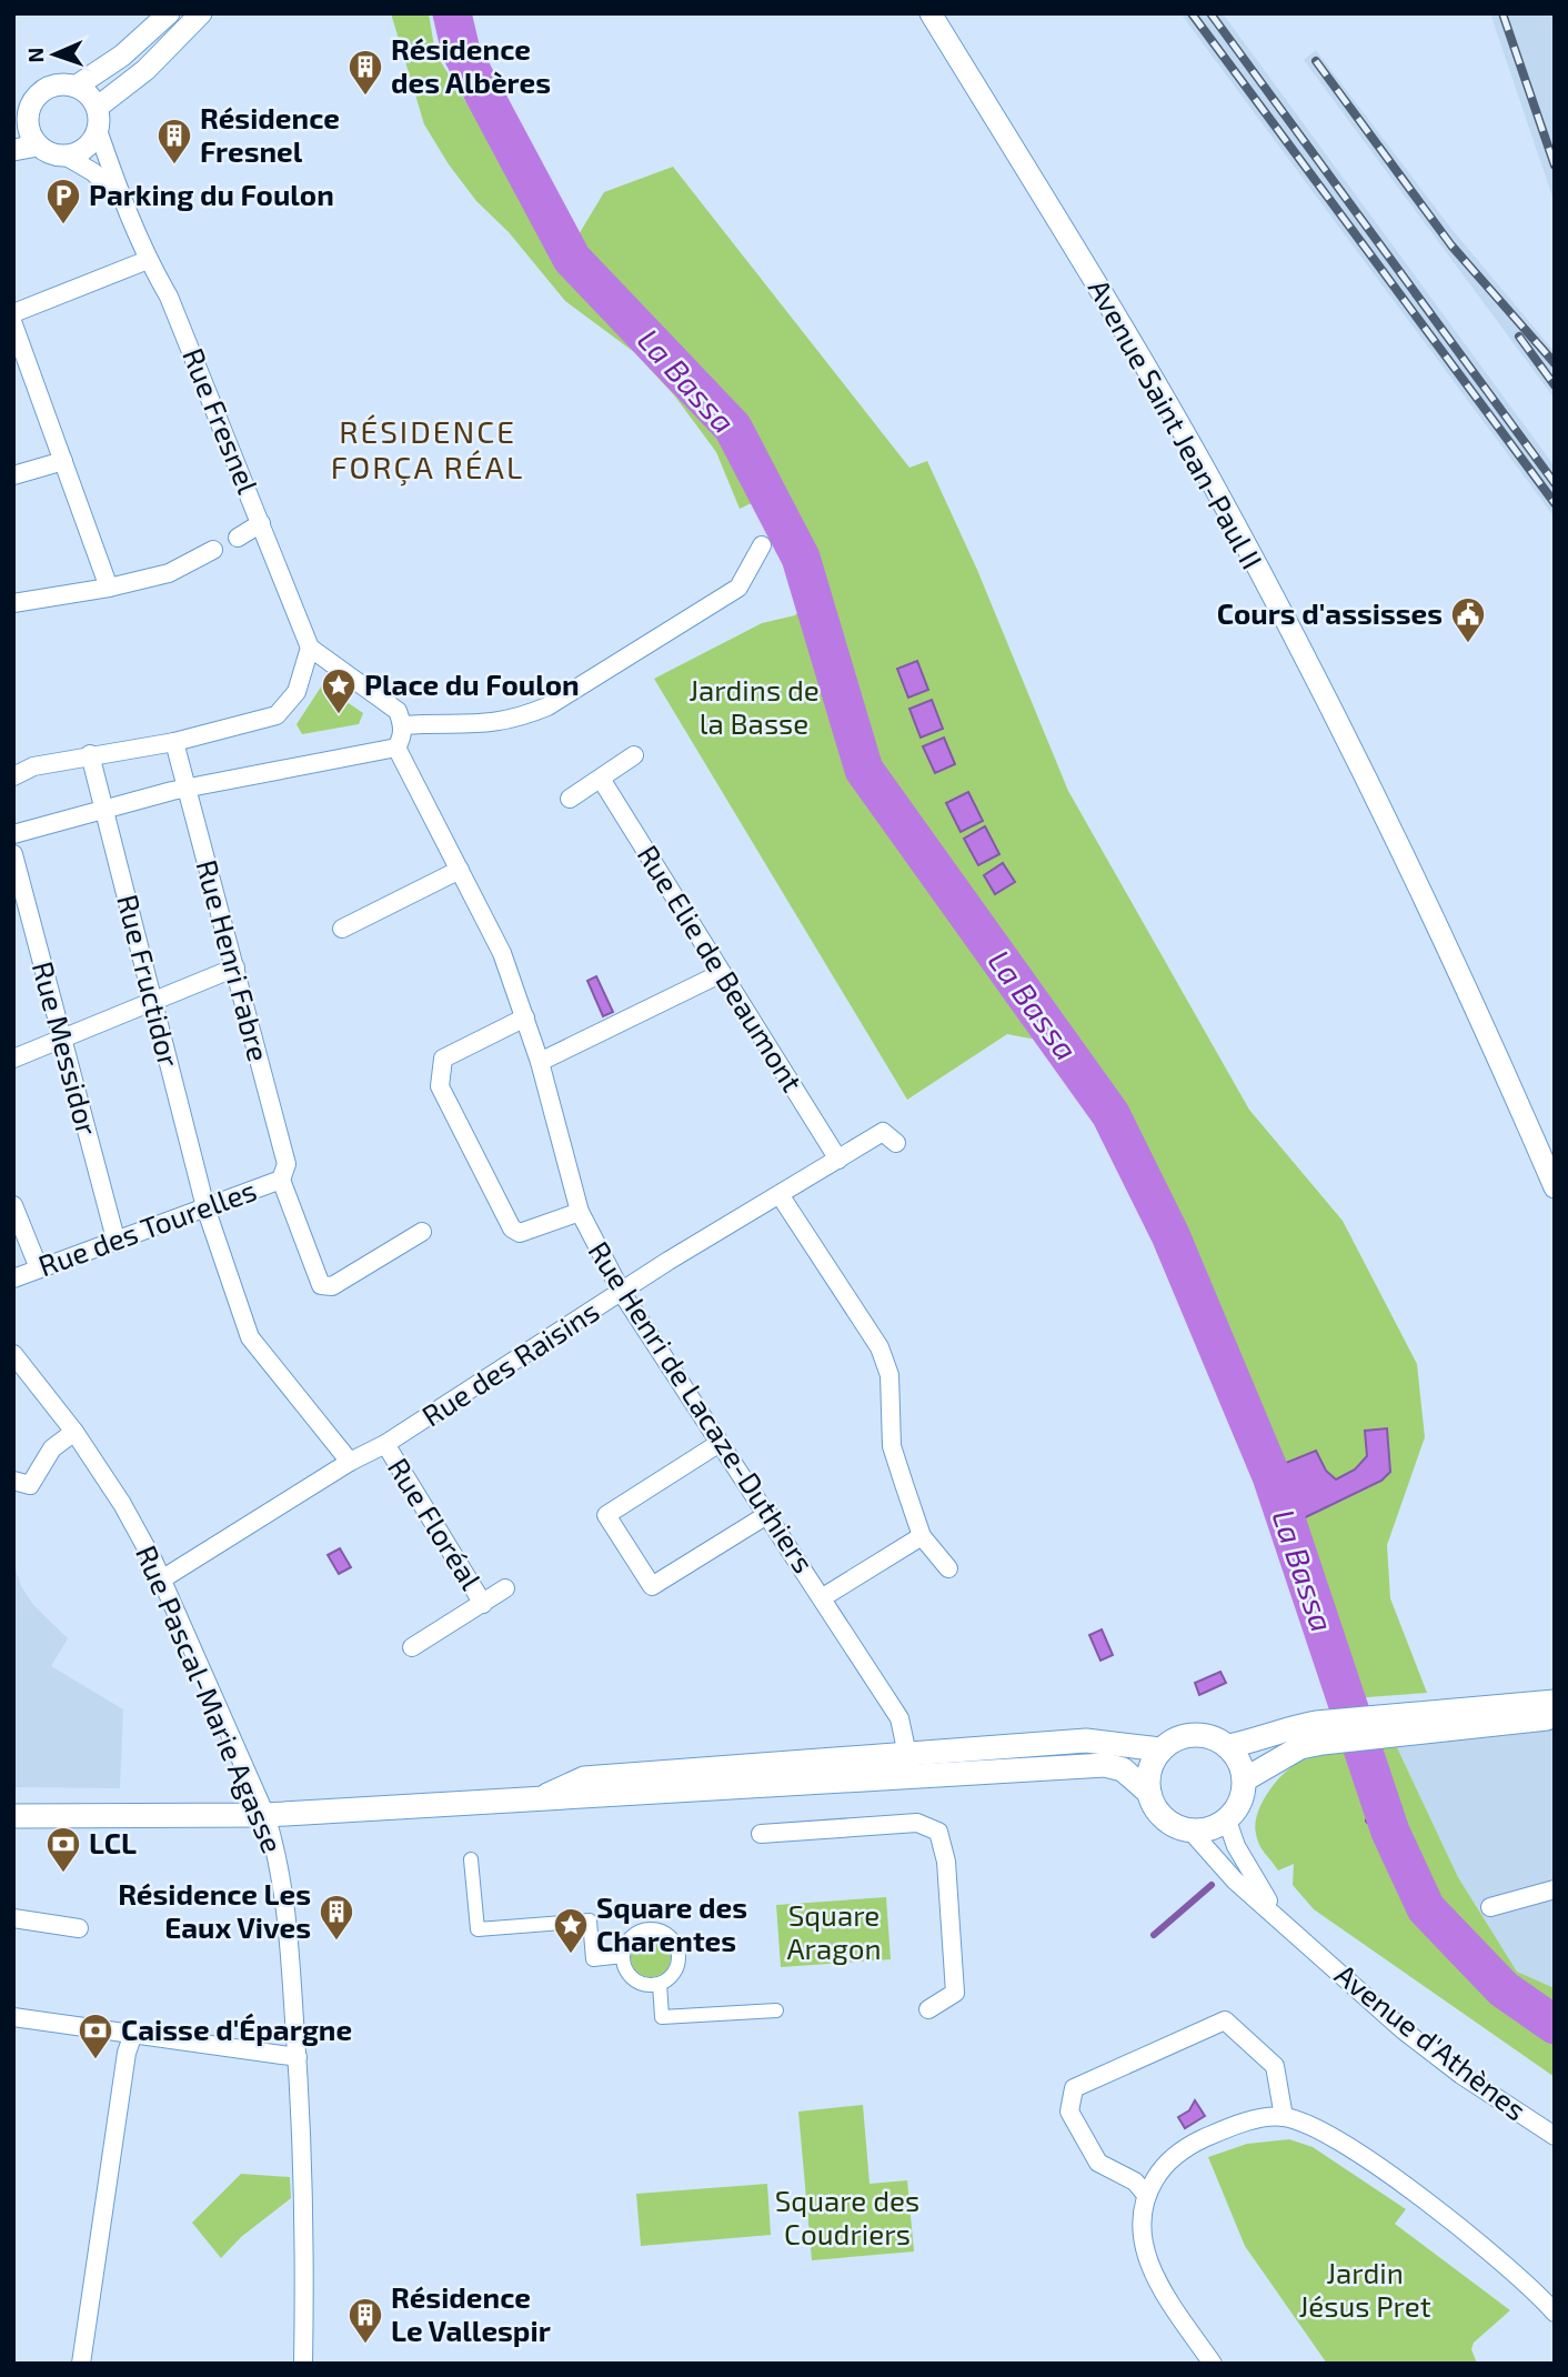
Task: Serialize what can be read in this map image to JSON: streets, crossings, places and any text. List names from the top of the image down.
{
  "streets": {
    "street": [
      "Rue Fresnel",
      "Avenue Saint Jean-Paul II",
      "Rue Henri Fabre",
      "Rue Elie de Beaumont",
      "Rue Fructidor",
      "Rue Messidor",
      "Rue des Tourelles",
      "Rue des Raisins",
      "Rue Henri de Lacaze-Duthiers",
      "Rue Floréal",
      "Rue Pascal-Marie Agasse",
      "Avenue d'Athènes"
    ]
  },
  "crossings": [
    ["Rue Henri Fabre", "Rue des Tourelles"],
    ["Rue Elie de Beaumont", "Rue des Raisins"],
    ["Rue Fructidor", "Rue des Tourelles"],
    ["Rue Fructidor", "Rue des Raisins"],
    ["Rue Messidor", "Rue des Tourelles"],
    ["Rue des Raisins", "Rue Henri de Lacaze-Duthiers"],
    ["Rue des Raisins", "Rue Floréal"],
    ["Rue des Raisins", "Rue Pascal-Marie Agasse"]
  ],
  "districts": ["RÉSIDENCE FORÇA RÉAL"],
  "water": ["La Bassa"],
  "parks": [
    "Jardins de la Basse",
    "Square Aragon",
    "Square des Coudriers",
    "Jardin Jésus Pret"
  ],
  "places": {
    "building": [
      "Résidence des Albères",
      "Résidence Fresnel",
      "Résidence Les Eaux Vives",
      "Résidence Le Vallespir"
    ],
    "parking": ["Parking du Foulon"],
    "public building": ["Cours d'assisses"],
    "place": ["Place du Foulon", "Square des Charentes"],
    "bank": ["LCL", "Caisse d'Épargne"]
  },
  "north": "left"
}
